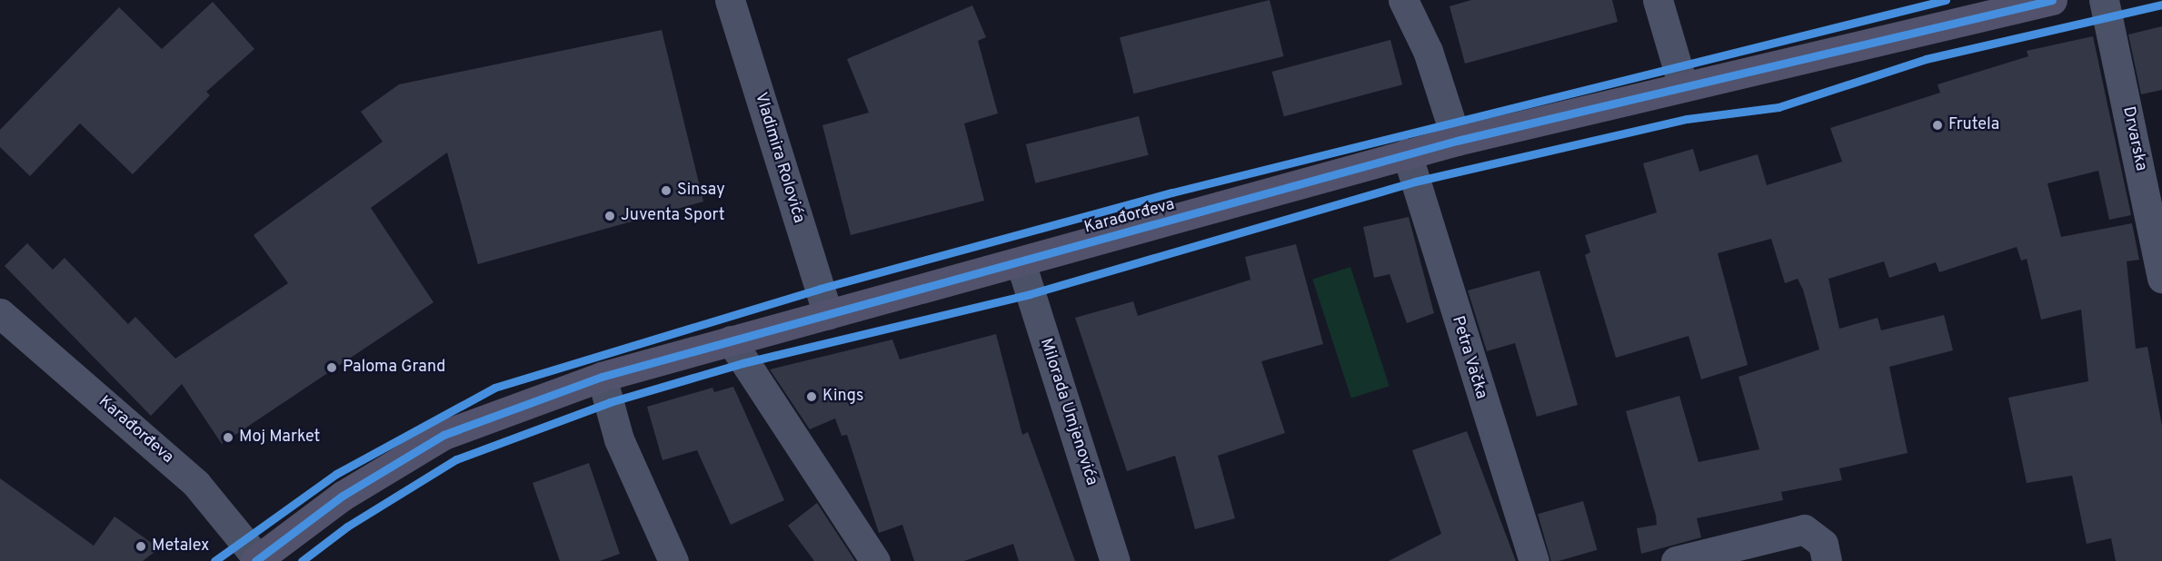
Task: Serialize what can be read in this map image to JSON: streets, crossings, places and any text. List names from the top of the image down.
{
  "streets": {
    "main road": ["Karađorđeva"],
    "street": [
      "Drvarska",
      "Vladimira Rolovića",
      "Petra Vačka",
      "Milorada Umjenovića"
    ]
  },
  "crossings": [
    ["Vladimira Rolovića", "Karađorđeva"],
    ["Karađorđeva", "Petra Vačka"],
    ["Karađorđeva", "Milorada Umjenovića"]
  ],
  "places": [
    "Frutela",
    "Sinsay",
    "Juventa Sport",
    "Paloma Grand",
    "Kings",
    "Moj Market",
    "Metalex"
  ]
}
